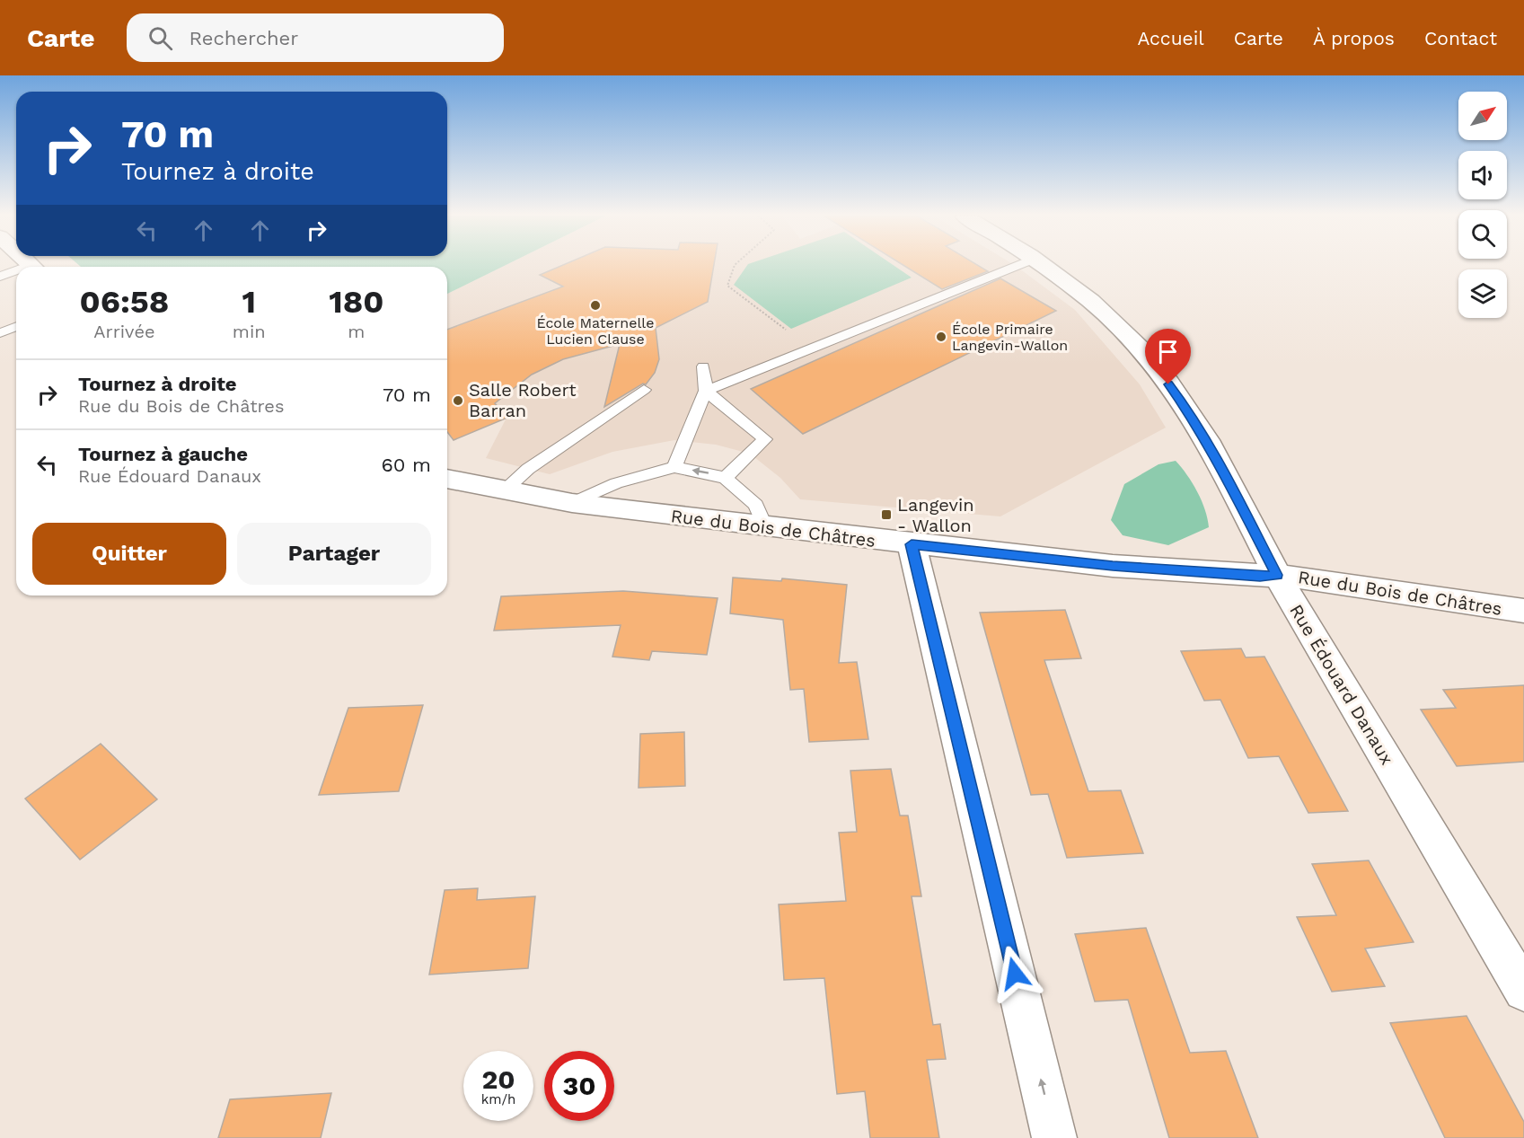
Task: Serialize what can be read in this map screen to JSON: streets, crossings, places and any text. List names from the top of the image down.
{
  "streets": {
    "street": ["Rue du Bois de Châtres", "Rue Édouard Danaux"]
  },
  "crossings": [
    ["Rue du Bois de Châtres", "Rue Édouard Danaux"]
  ],
  "places": {
    "other": ["École Maternelle Lucien Clause", "École Primaire Langevin-Wallon", "Salle Robert Barran"],
    "transit": ["Langevin - Wallon"]
  },
  "north": "top right",
  "page": {
    "header": "Carte",
    "search": "Rechercher",
    "nav": [
      "Accueil",
      "Carte",
      "À propos",
      "Contact"
    ],
    "turn": ["70 m", "Tournez à droite"],
    "eta": [
      "06:58",
      "Arrivée",
      "1",
      "min",
      "180",
      "m"
    ],
    "list": [
      {
        "name": "Tournez à droite",
        "note": "Rue du Bois de Châtres",
        "value": "70 m"
      },
      {
        "name": "Tournez à gauche",
        "note": "Rue Édouard Danaux",
        "value": "60 m"
      }
    ],
    "buttons": ["Quitter", "Partager"],
    "speed": "20 km/h",
    "limit": "30"
  }
}
